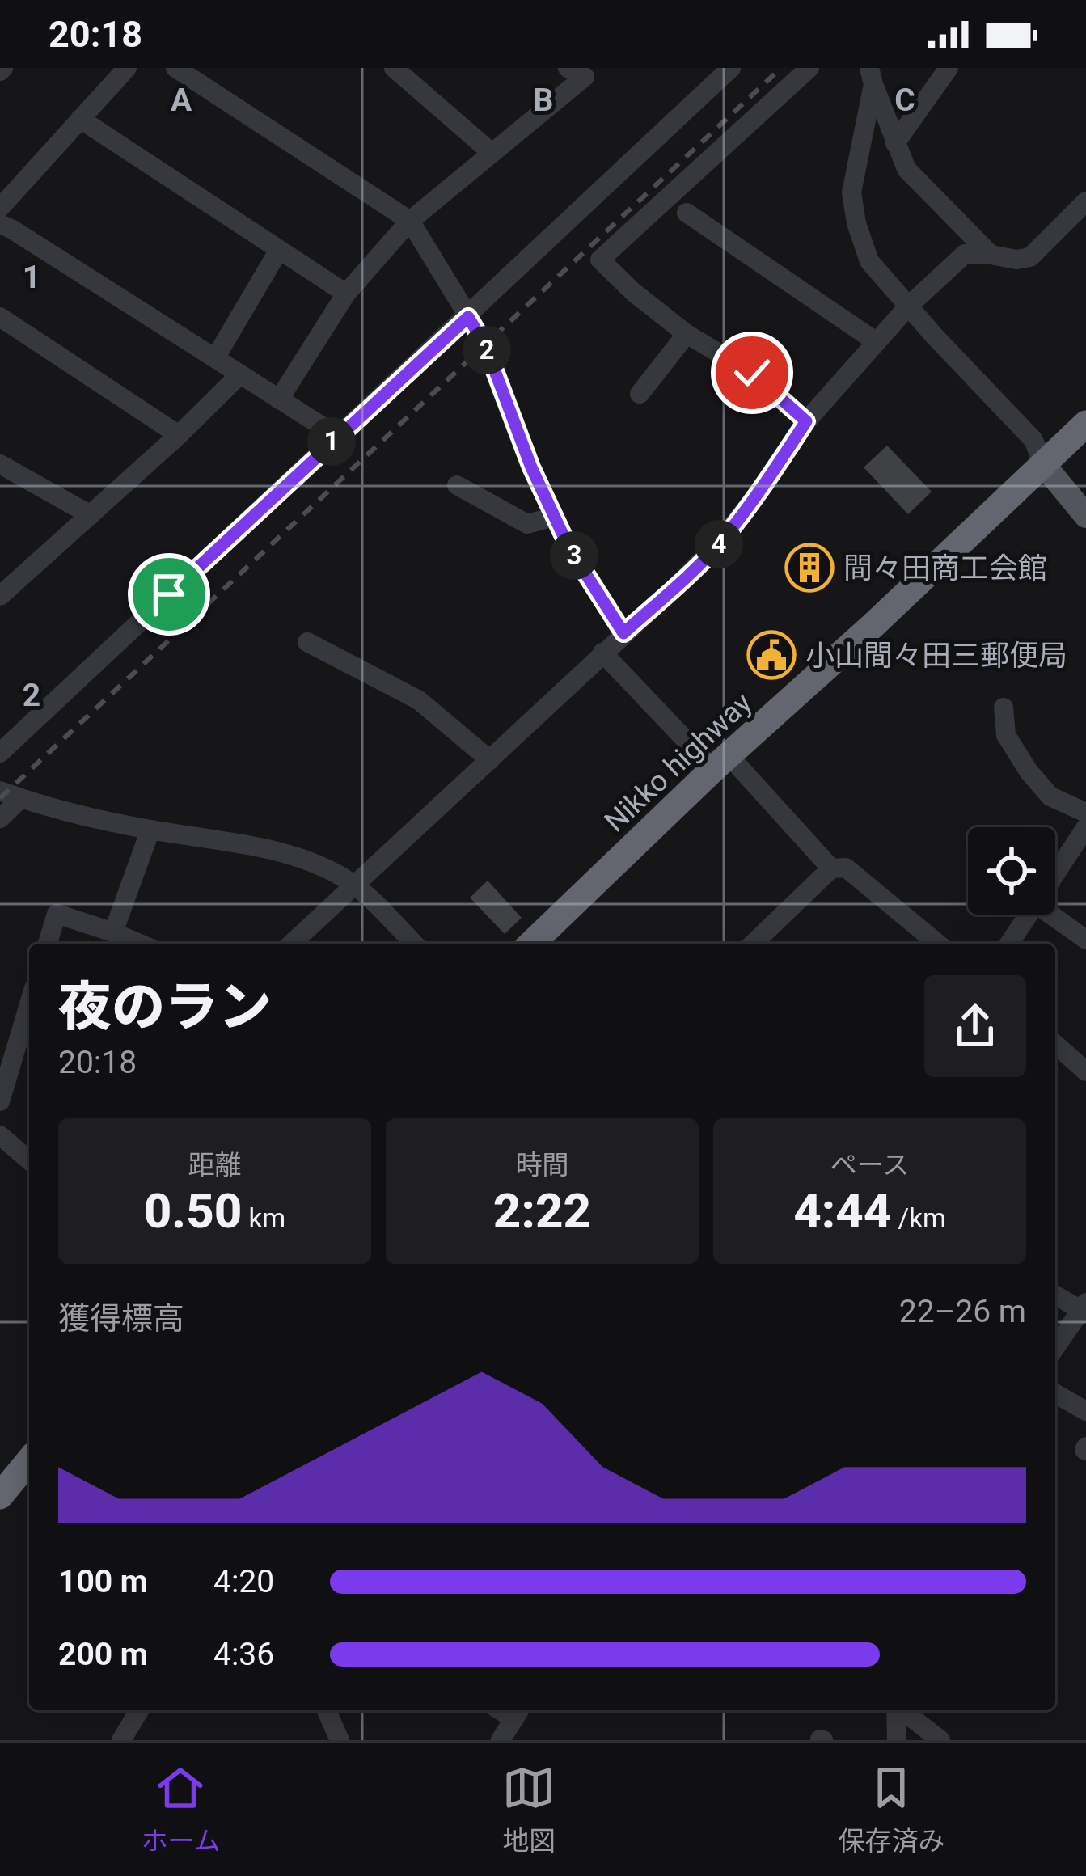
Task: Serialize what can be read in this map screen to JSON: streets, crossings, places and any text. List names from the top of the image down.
{
  "streets": {
    "highway": ["Nikko highway"]
  },
  "places": {
    "building": ["間々田商工会館"],
    "public building": ["小山間々田三郵便局"]
  },
  "page": {
    "status": "20:18",
    "pins": [
      "2",
      "1",
      "4",
      "3"
    ],
    "heading": ["夜のラン", "20:18"],
    "stats": [
      ["距離", "0.50 km"],
      ["時間", "2:22"],
      ["ペース", "4:44 /km"]
    ],
    "chart": ["獲得標高", "22–26 m"],
    "list": [
      {
        "name": "100 m",
        "note": "4:20"
      },
      {
        "name": "200 m",
        "note": "4:36"
      }
    ],
    "tabs": ["ホーム", "地図", "保存済み"]
  },
  "grid": {
    "columns": ["A", "B", "C"],
    "rows": ["1", "2"]
  }
}
